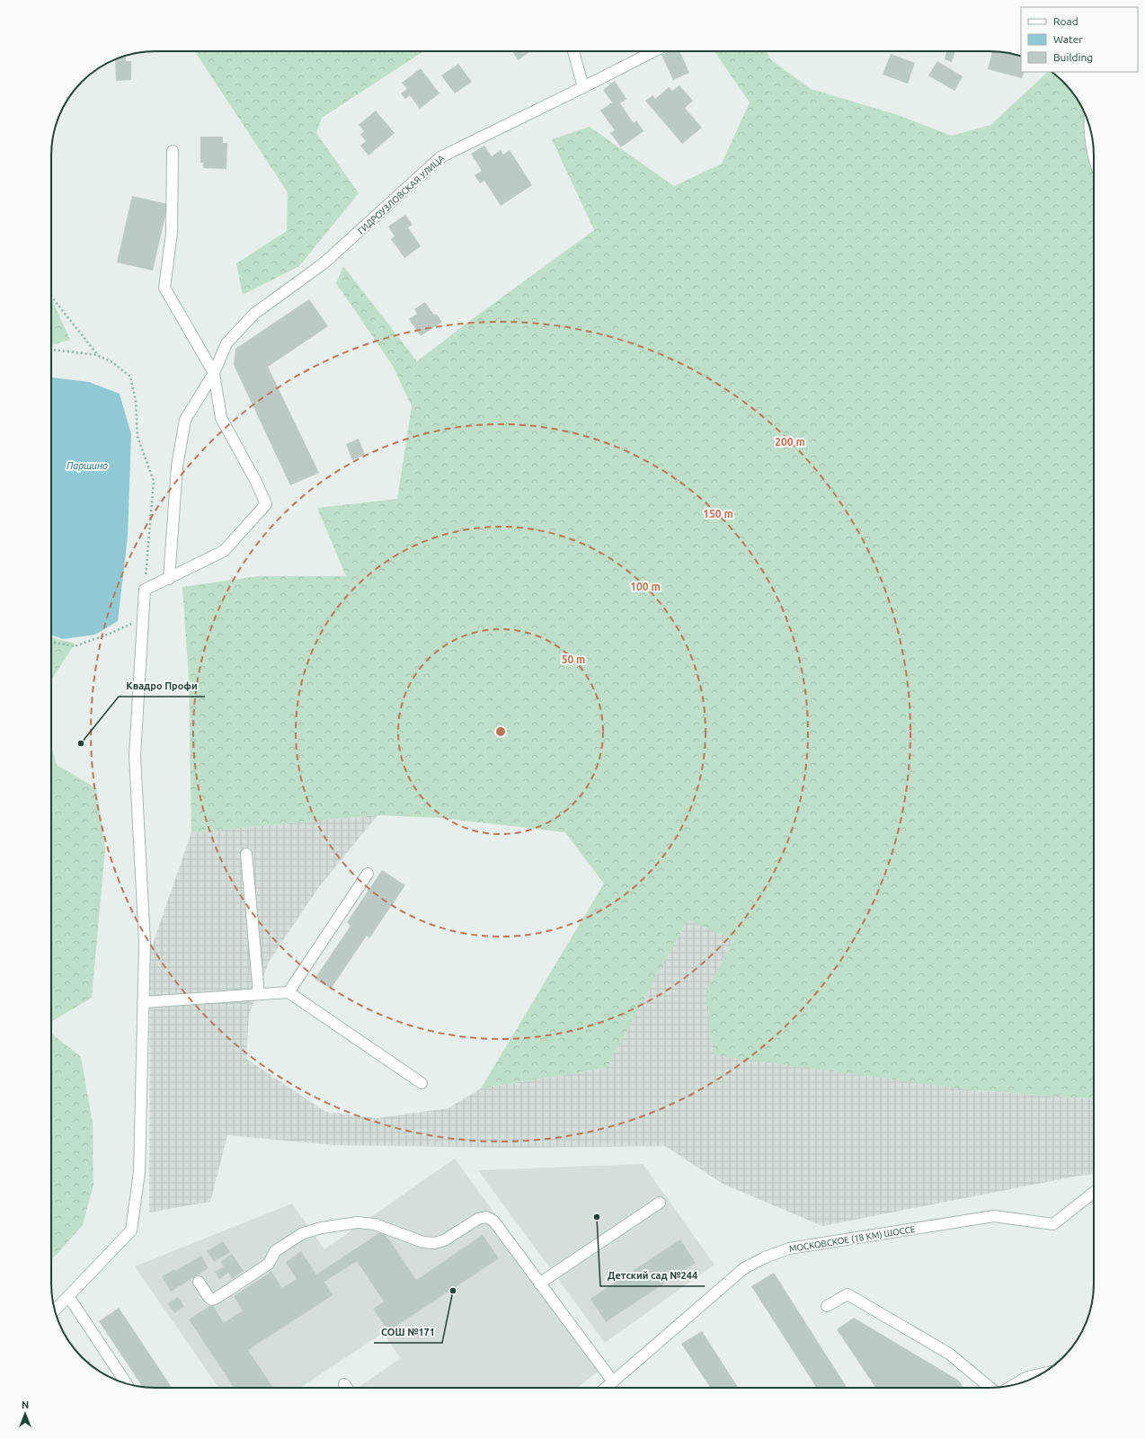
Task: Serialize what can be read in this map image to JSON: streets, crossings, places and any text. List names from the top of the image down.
{
  "streets": {
    "street": ["ГИДРОУЗЛОВСКАЯ УЛИЦА", "МОСКОВСКОЕ (18 КМ) ШОССЕ"]
  },
  "water": ["Паршино"],
  "places": ["Квадро Профи", "Детский сад №244", "СОШ №171"],
  "legend": ["Road", "Water", "Building"],
  "north": "top",
  "rings": [
    "200 m",
    "150 m",
    "100 m",
    "50 m"
  ]
}
